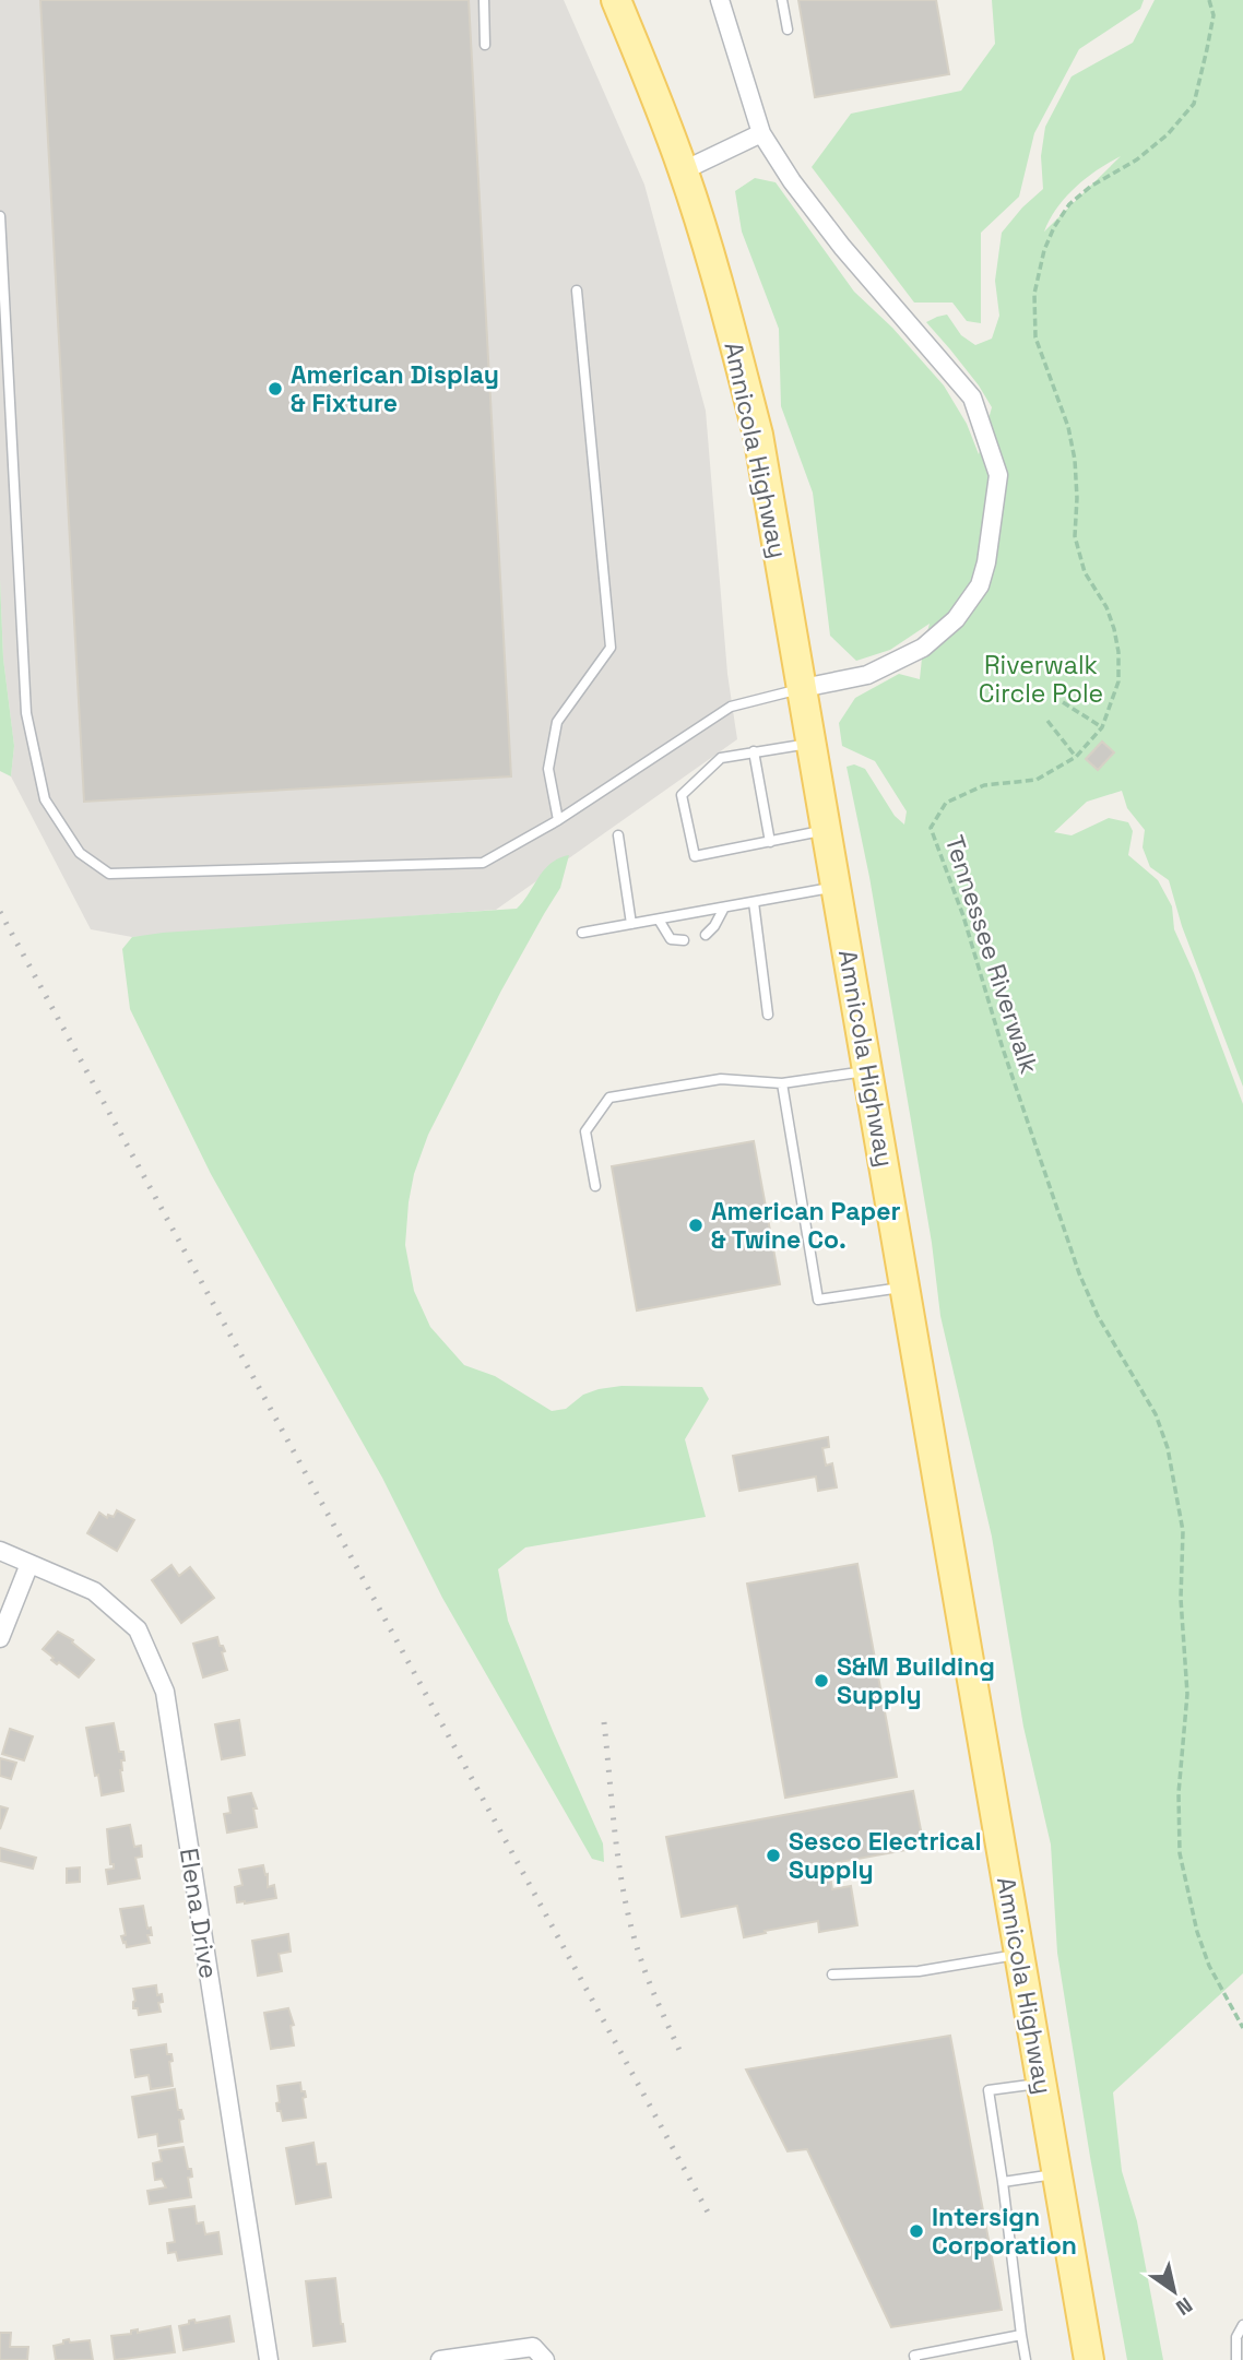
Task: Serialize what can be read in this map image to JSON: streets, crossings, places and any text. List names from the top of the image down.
{
  "streets": {
    "main road": ["Amnicola Highway"],
    "street": ["Elena Drive"],
    "path": ["Tennessee Riverwalk"]
  },
  "parks": ["Riverwalk Circle Pole"],
  "places": [
    "American Display & Fixture",
    "American Paper & Twine Co.",
    "S&M Building Supply",
    "Sesco Electrical Supply",
    "Intersign Corporation"
  ],
  "north": "bottom right"
}
